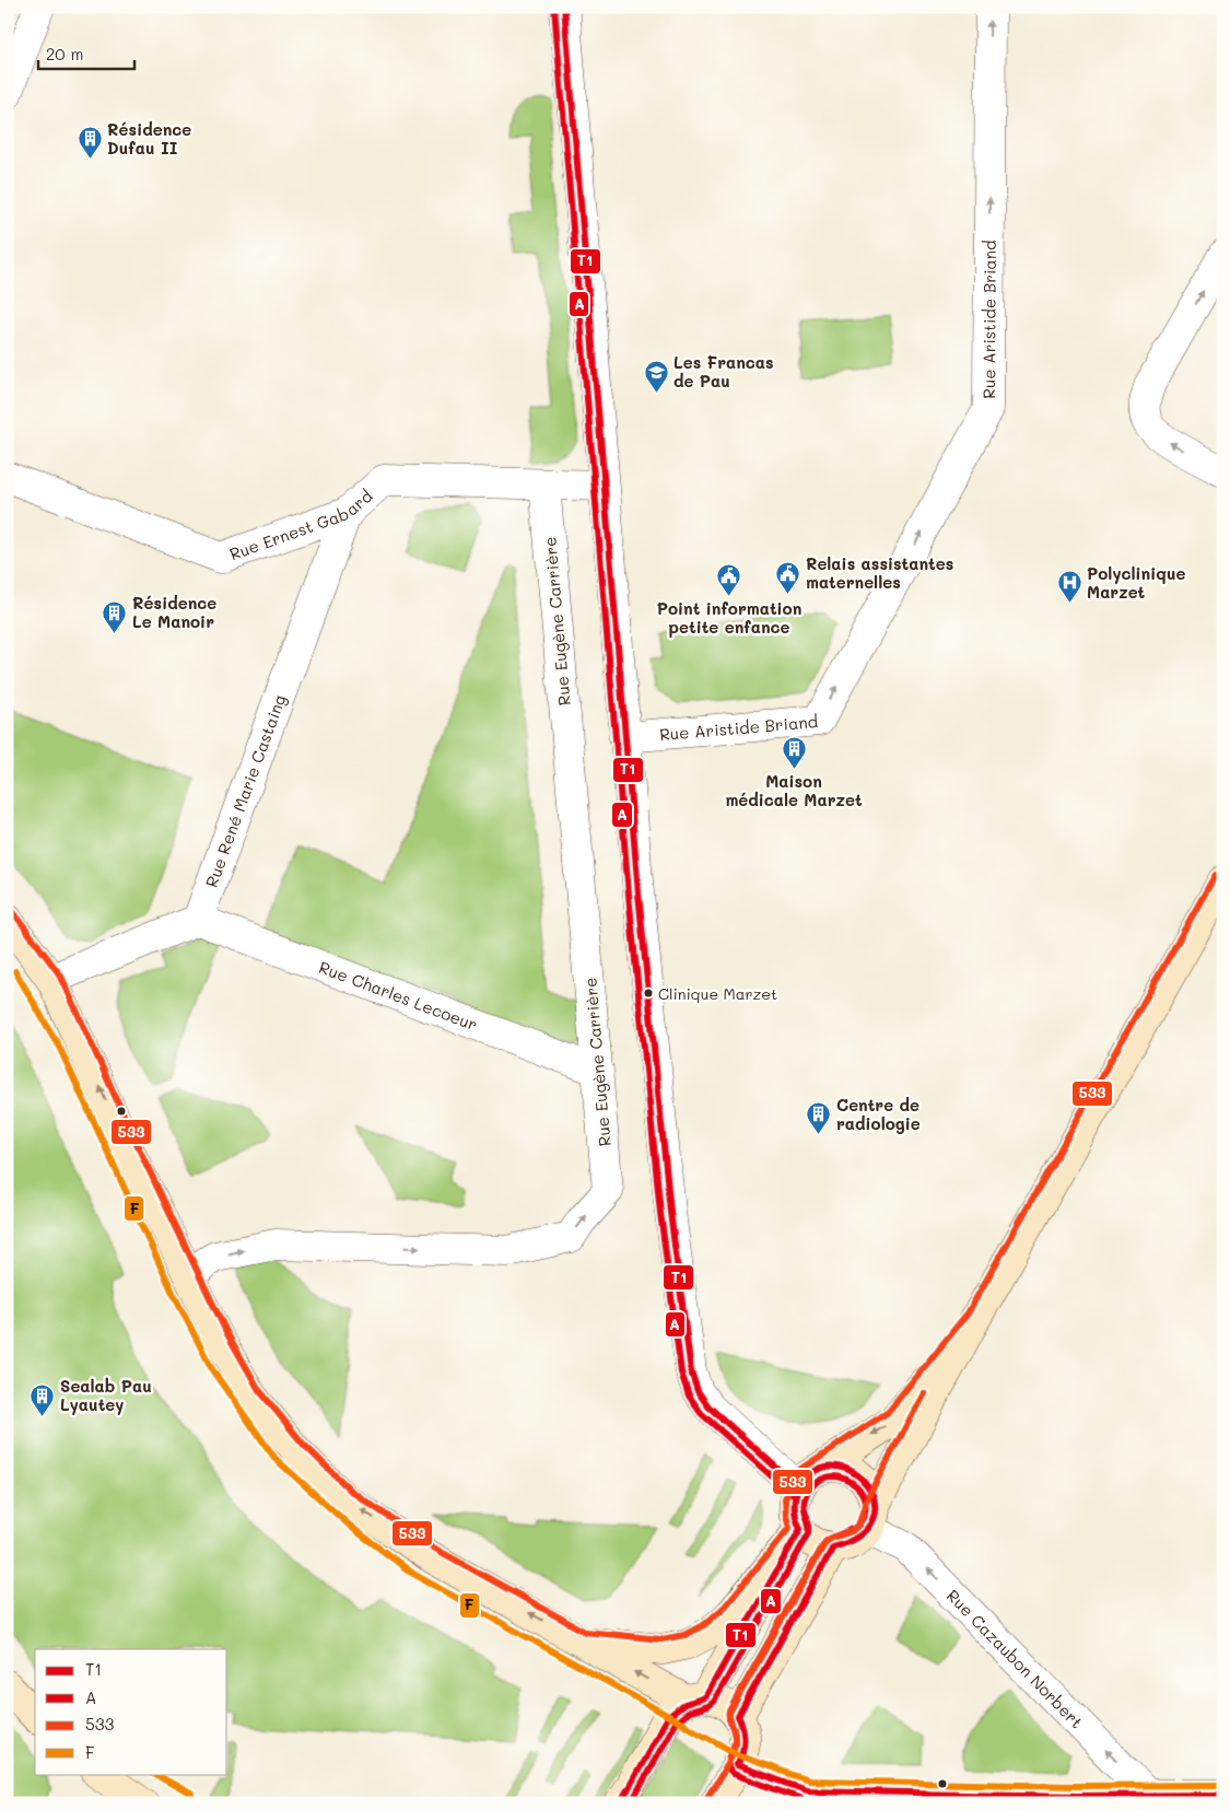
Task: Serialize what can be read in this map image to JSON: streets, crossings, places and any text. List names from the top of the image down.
{
  "streets": {
    "street": [
      "Rue Aristide Briand",
      "Rue Ernest Gabard",
      "Rue Eugène Carrière",
      "Rue René Marie Castaing",
      "Rue Charles Lecoeur",
      "Rue Cazaubon Norbert"
    ]
  },
  "crossings": [
    ["Rue Ernest Gabard", "Rue Eugène Carrière"],
    ["Rue Ernest Gabard", "Rue René Marie Castaing"],
    ["Rue Eugène Carrière", "Rue Charles Lecoeur"],
    ["Rue René Marie Castaing", "Rue Charles Lecoeur"]
  ],
  "one_way": ["Rue Aristide Briand", "Rue Eugène Carrière", "Rue Cazaubon Norbert"],
  "places": {
    "building": [
      "Résidence Dufau II",
      "Résidence Le Manoir",
      "Maison médicale Marzet",
      "Centre de radiologie",
      "Sealab Pau Lyautey"
    ],
    "school or university": ["Les Francas de Pau"],
    "public building": ["Relais assistantes maternelles", "Point information petite enfance"],
    "hospital": ["Polyclinique Marzet"],
    "other": ["Clinique Marzet"]
  },
  "lines": [
    "transit line T1",
    "transit line A",
    "transit line 533",
    "transit line F"
  ],
  "legend": [
    "T1",
    "A",
    "533",
    "F"
  ],
  "scale_bar": "20 m"
}
